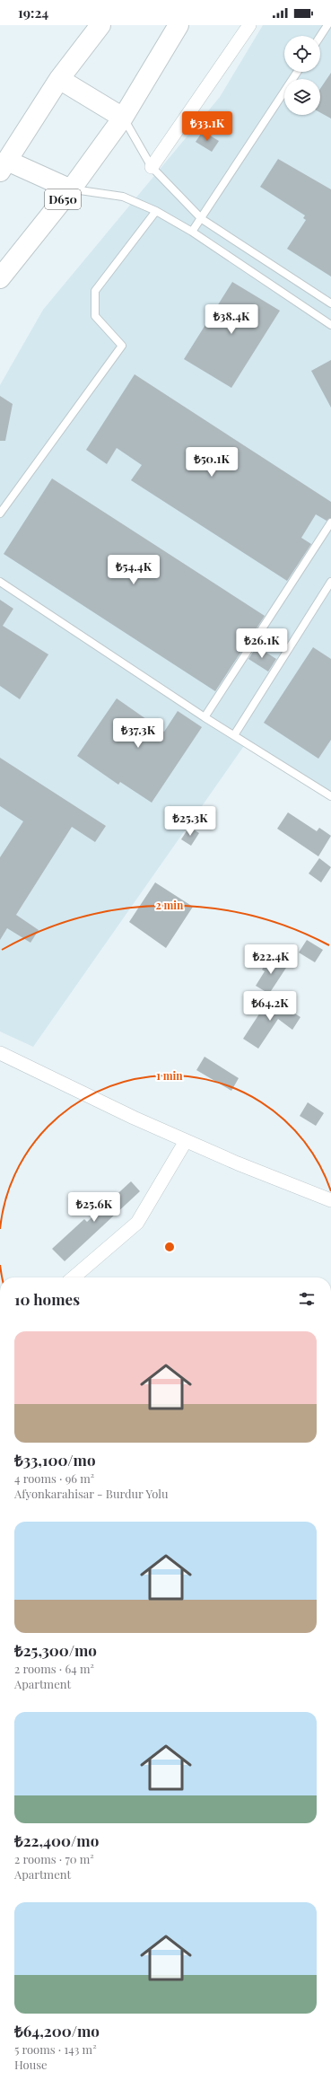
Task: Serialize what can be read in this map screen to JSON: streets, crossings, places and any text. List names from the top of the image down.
{
  "streets": {
    "highway": ["D650"]
  },
  "page": {
    "status": "19:24",
    "price": [
      "₺33.1K",
      "₺38.4K",
      "₺50.1K",
      "₺54.4K",
      "₺26.1K",
      "₺37.3K",
      "₺25.3K",
      "₺22.4K",
      "₺64.2K",
      "₺25.6K"
    ],
    "heading": "10 homes",
    "list": [
      {
        "name": "₺33,100/mo",
        "note": "4 rooms · 96 m² · Afyonkarahisar - Burdur Yolu"
      },
      {
        "name": "₺25,300/mo",
        "note": "2 rooms · 64 m² · Apartment"
      },
      {
        "name": "₺22,400/mo",
        "note": "2 rooms · 70 m² · Apartment"
      },
      {
        "name": "₺64,200/mo",
        "note": "5 rooms · 143 m² · House"
      }
    ]
  },
  "rings": ["2 min", "1 min"]
}
